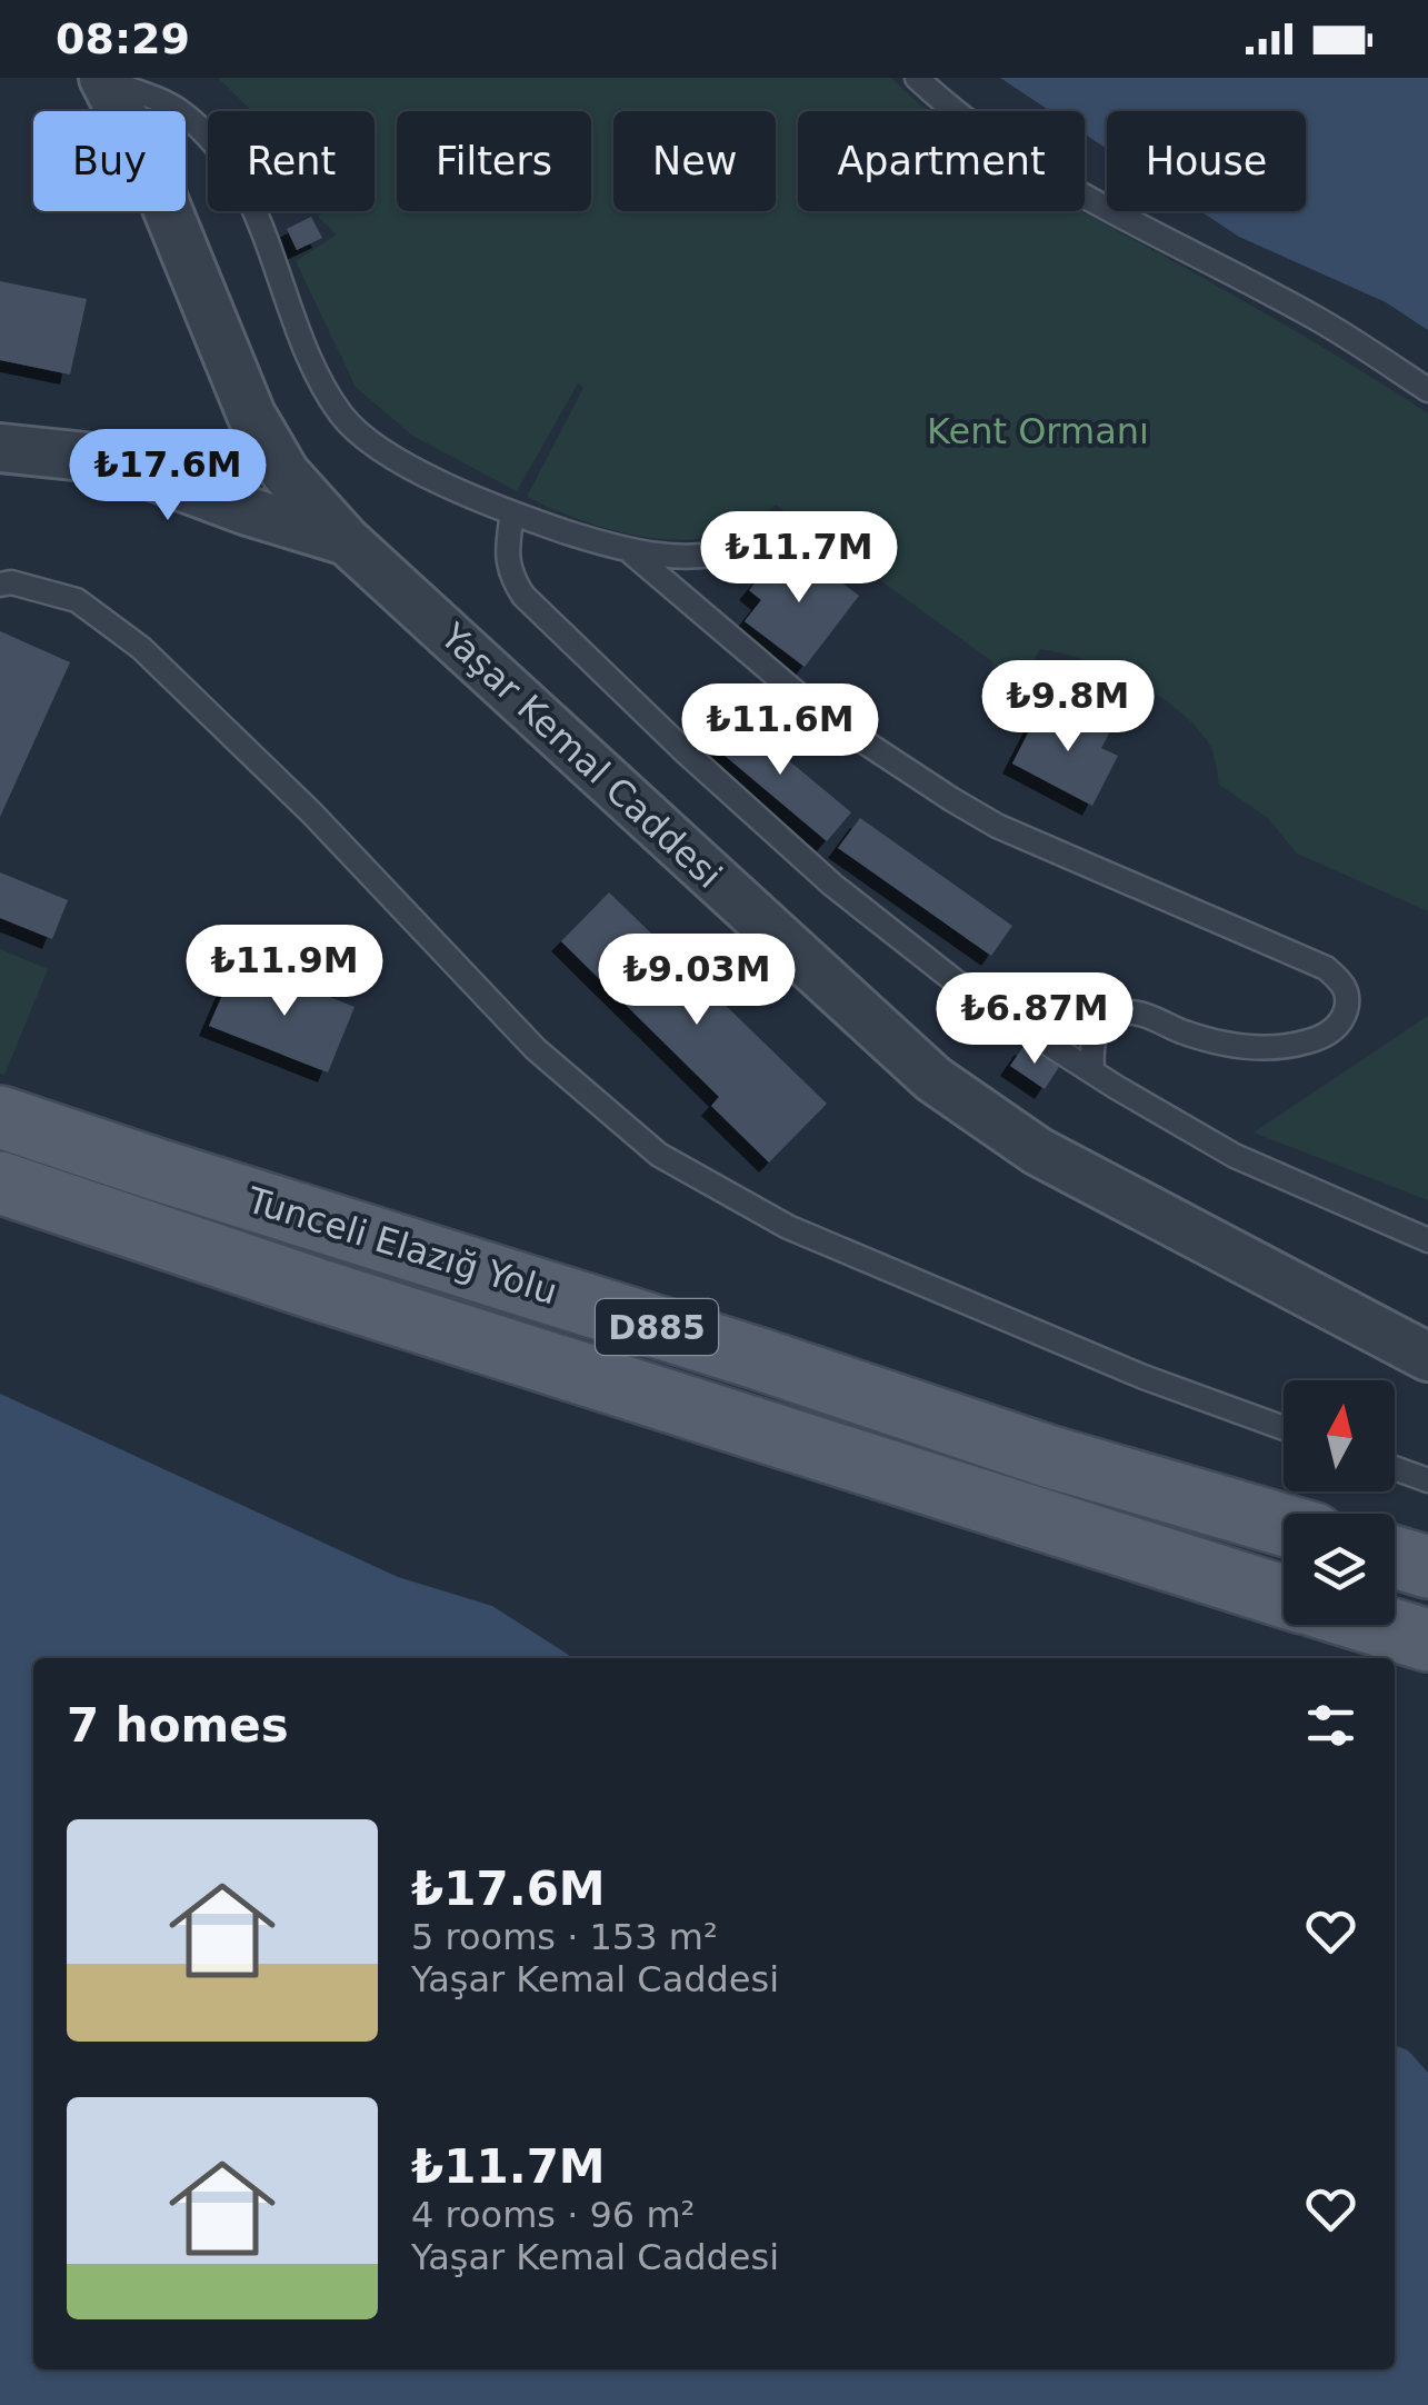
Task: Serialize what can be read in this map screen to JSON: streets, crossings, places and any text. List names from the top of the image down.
{
  "streets": {
    "main road": ["Tunceli Elazığ Yolu", "D885"],
    "street": ["Yaşar Kemal Caddesi"]
  },
  "parks": ["Kent Ormanı"],
  "north": "top",
  "page": {
    "status": "08:29",
    "chip": [
      "Buy",
      "Rent",
      "Filters",
      "New",
      "Apartment",
      "House"
    ],
    "price": [
      "₺17.6M",
      "₺11.7M",
      "₺9.8M",
      "₺11.6M",
      "₺11.9M",
      "₺9.03M",
      "₺6.87M"
    ],
    "heading": "7 homes",
    "list": [
      {
        "name": "₺17.6M",
        "note": "5 rooms · 153 m² · Yaşar Kemal Caddesi"
      },
      {
        "name": "₺11.7M",
        "note": "4 rooms · 96 m² · Yaşar Kemal Caddesi"
      }
    ]
  }
}
